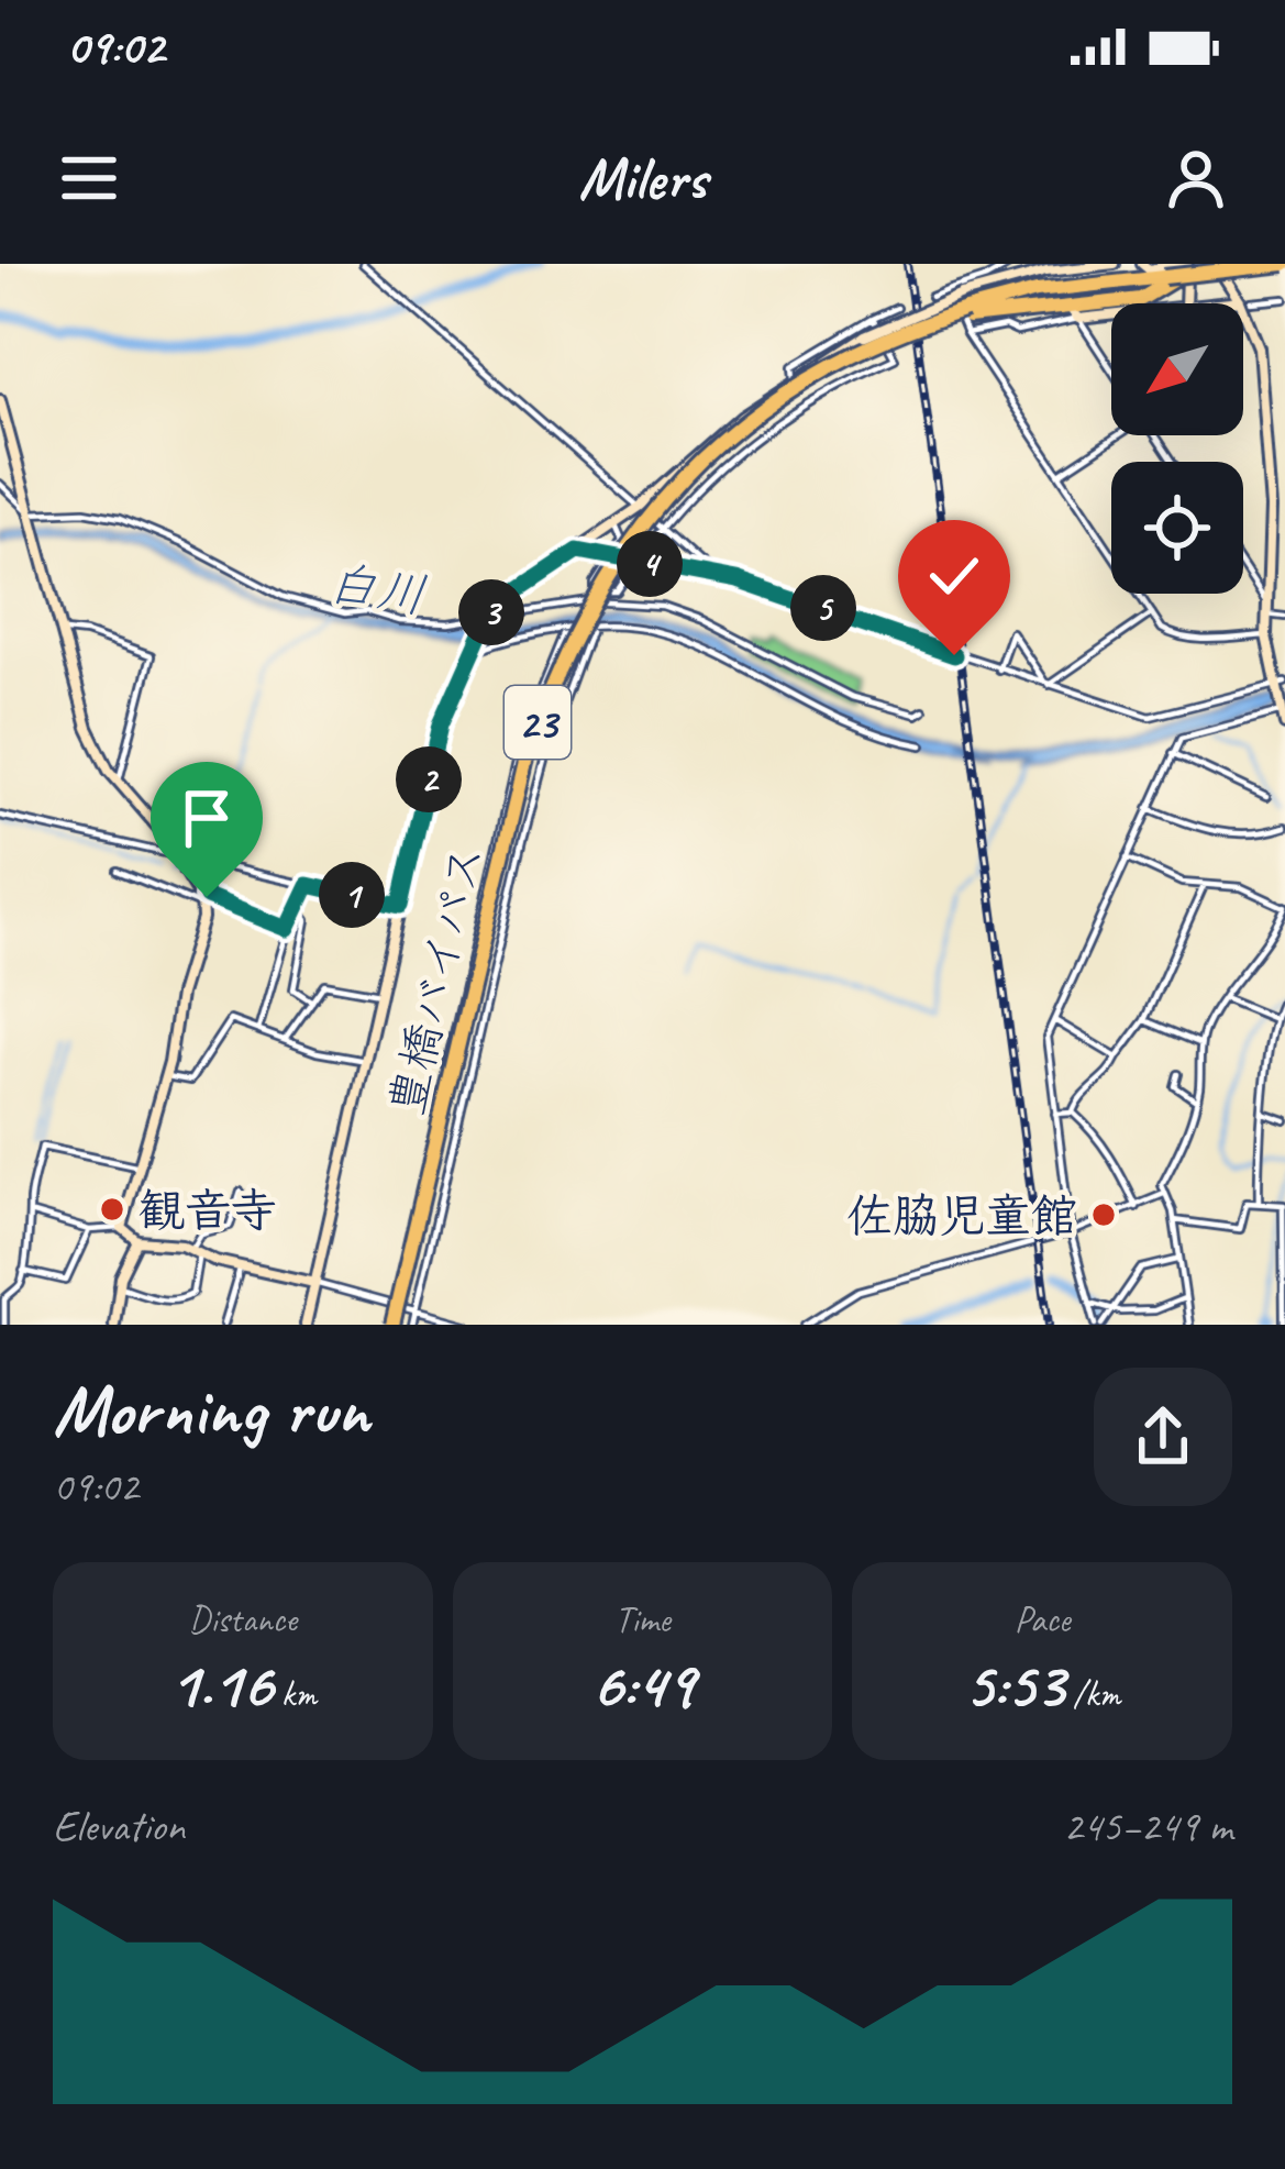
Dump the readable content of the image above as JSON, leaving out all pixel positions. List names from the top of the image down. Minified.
{"streets":{"highway":["23","豊橋バイパス"]},"water":["白川"],"places":["観音寺","佐脇児童館"],"north":"bottom left","page":{"status":"09:02","header":"Milers","pins":["4","5","3","2","1"],"heading":["Morning run","09:02"],"stats":[["Distance","1.16 km"],["Time","6:49"],["Pace","5:53 /km"]],"chart":["Elevation","245–249 m"]}}
